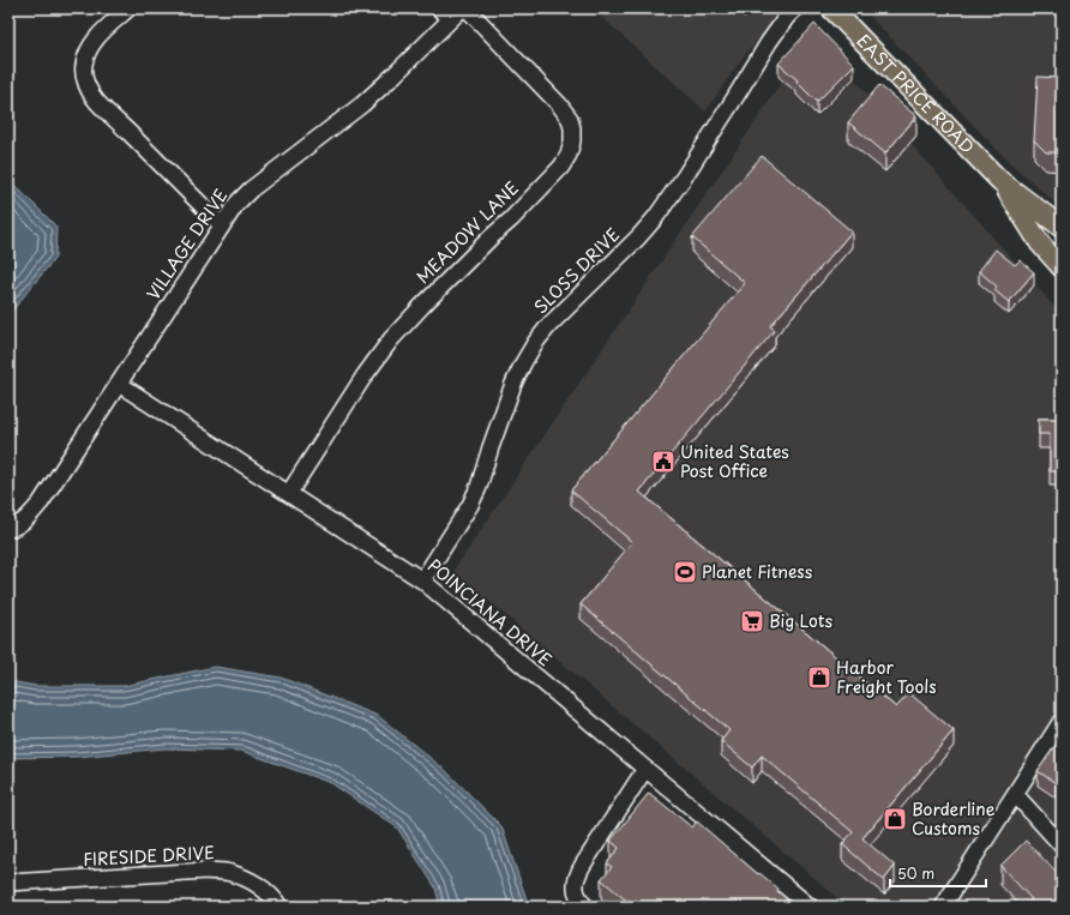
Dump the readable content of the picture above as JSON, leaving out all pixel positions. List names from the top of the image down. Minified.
{"streets":{"main road":["EAST PRICE ROAD"],"street":["MEADOW LANE","VILLAGE DRIVE","SLOSS DRIVE","POINCIANA DRIVE","FIRESIDE DRIVE"]},"crossings":[["MEADOW LANE","POINCIANA DRIVE"],["VILLAGE DRIVE","POINCIANA DRIVE"],["SLOSS DRIVE","POINCIANA DRIVE"]],"places":{"public building":["United States Post Office"],"sports":["Planet Fitness"],"supermarket":["Big Lots"],"shop":["Harbor Freight Tools","Borderline Customs"]},"scale_bar":"50 m"}
